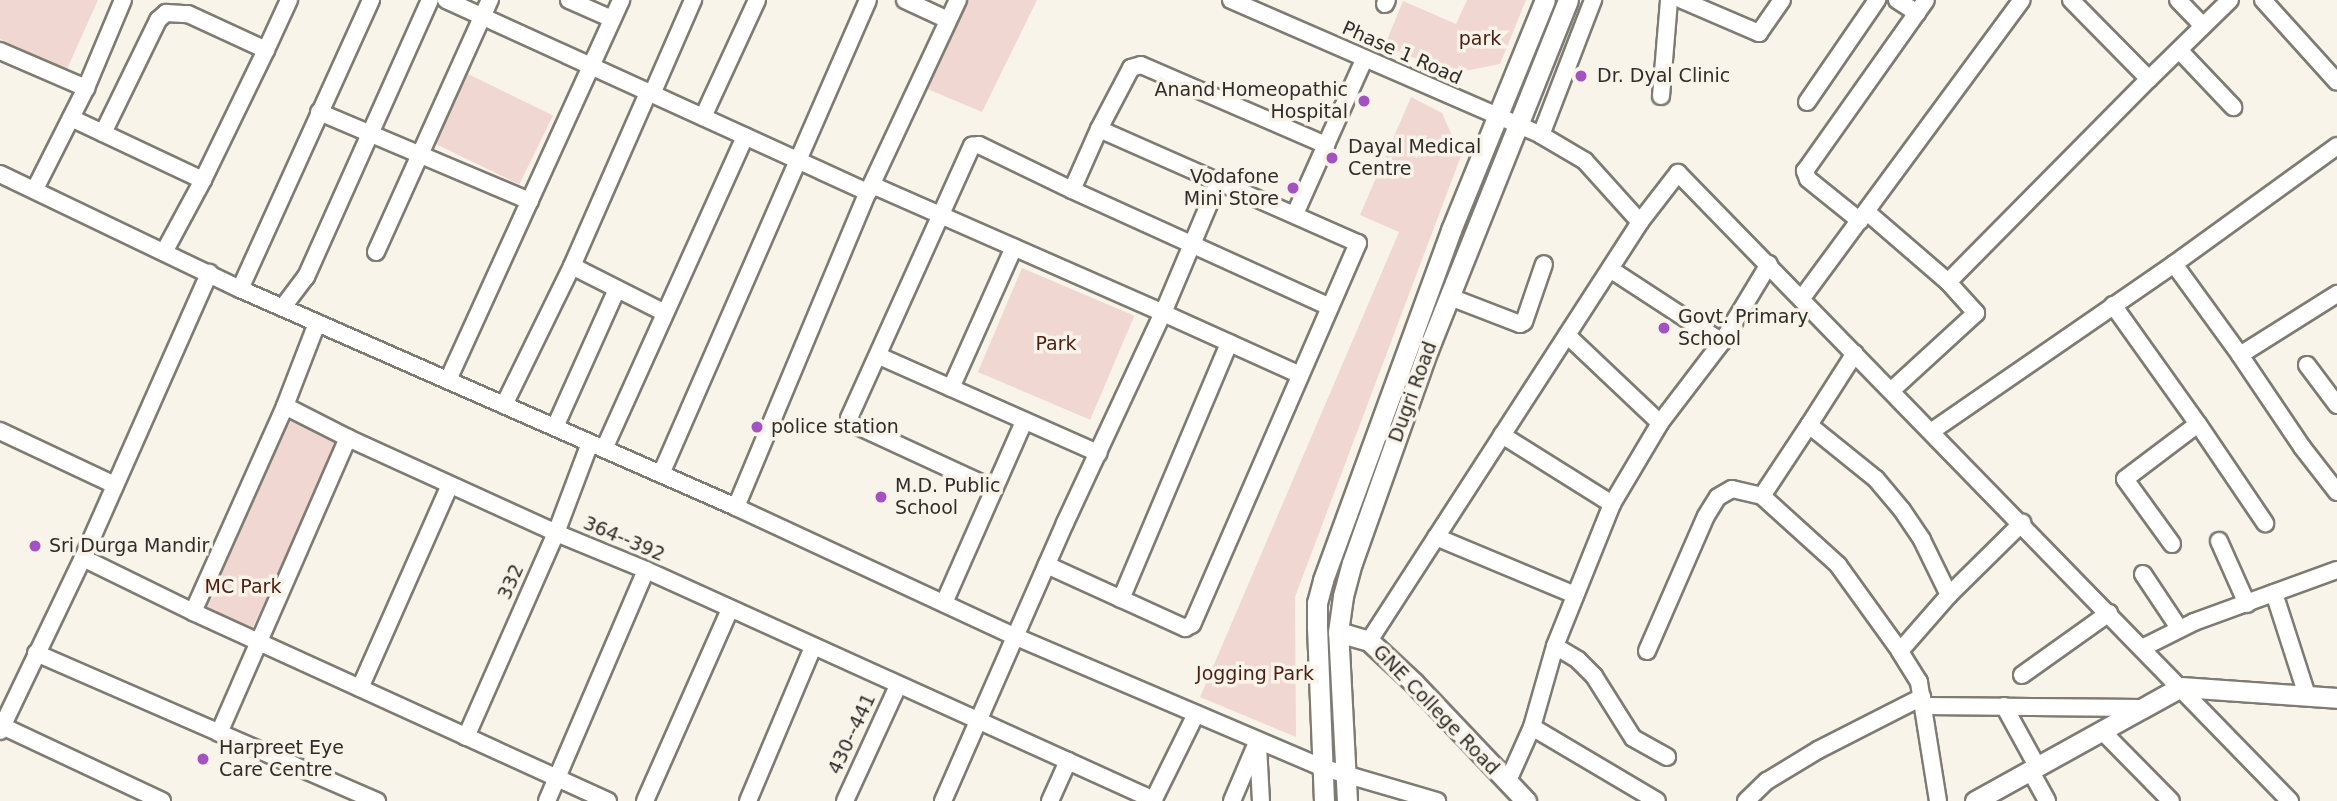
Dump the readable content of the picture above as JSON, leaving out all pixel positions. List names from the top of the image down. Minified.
{"streets":{"street":["Phase 1 Road","Dugri Road","364--392","332","GNE College Road","430--441"]},"crossings":[["Phase 1 Road","Dugri Road"],["Dugri Road","GNE College Road"],["364--392","332"],["364--392","430--441"]],"parks":["park","Park","MC Park","Jogging Park"],"places":["Dr. Dyal Clinic","Anand Homeopathic Hospital","Dayal Medical Centre","Vodafone Mini Store","Govt. Primary School","police station","M.D. Public School","Sri Durga Mandir","Harpreet Eye Care Centre"]}
